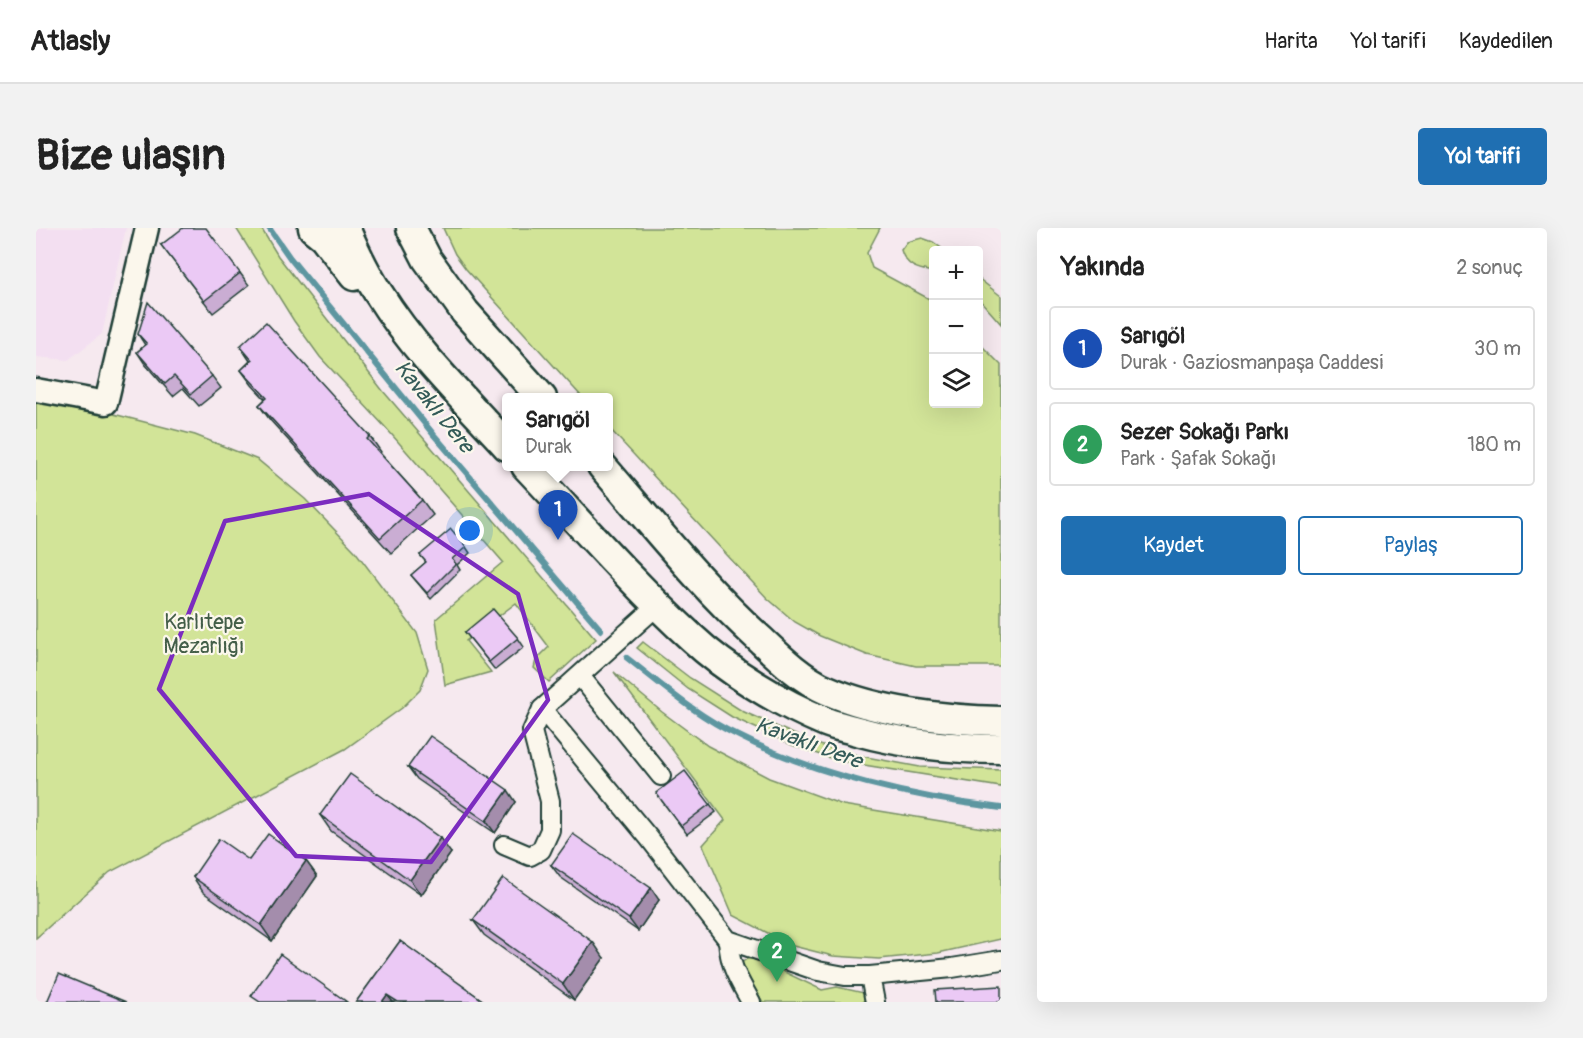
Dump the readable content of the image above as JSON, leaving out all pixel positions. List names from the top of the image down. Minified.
{"water":["Kavaklı Dere"],"parks":["Karlıtepe Mezarlığı"],"page":{"header":"Atlasly","nav":["Harita","Yol tarifi","Kaydedilen"],"buttons":["Yol tarifi",["Kaydet","Paylaş"]],"title":"Bize ulaşın","heading":["Yakında","2 sonuç"],"map_buttons":["+","−"],"list":[{"mark":"1","name":"Sarıgöl","note":"Durak · Gaziosmanpaşa Caddesi","value":"30 m"},{"mark":"2","name":"Sezer Sokağı Parkı","note":"Park · Şafak Sokağı","value":"180 m"}],"popup":["Sarıgöl","Durak"],"pins":["1","2"]}}
